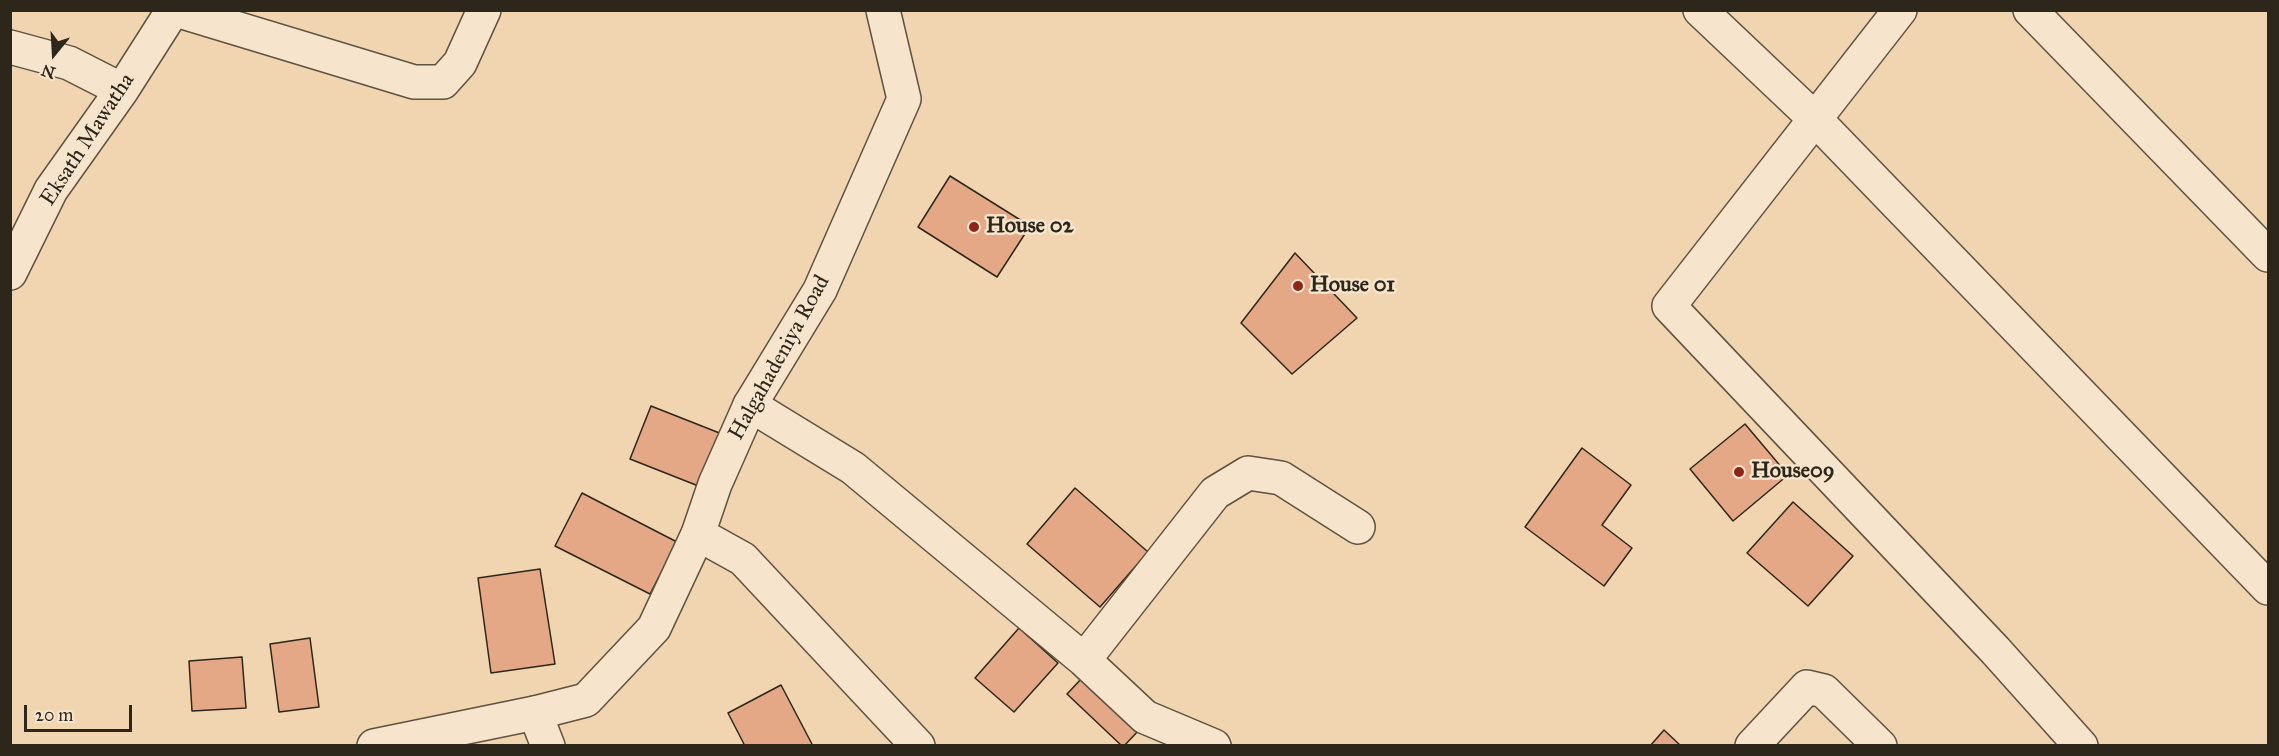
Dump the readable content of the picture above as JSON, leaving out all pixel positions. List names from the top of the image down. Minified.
{"streets":{"street":["Eksath Mawatha","Halgahadeniya Road"]},"places":["House 02","House 01","House09"],"scale_bar":"20 m","north":"bottom"}
